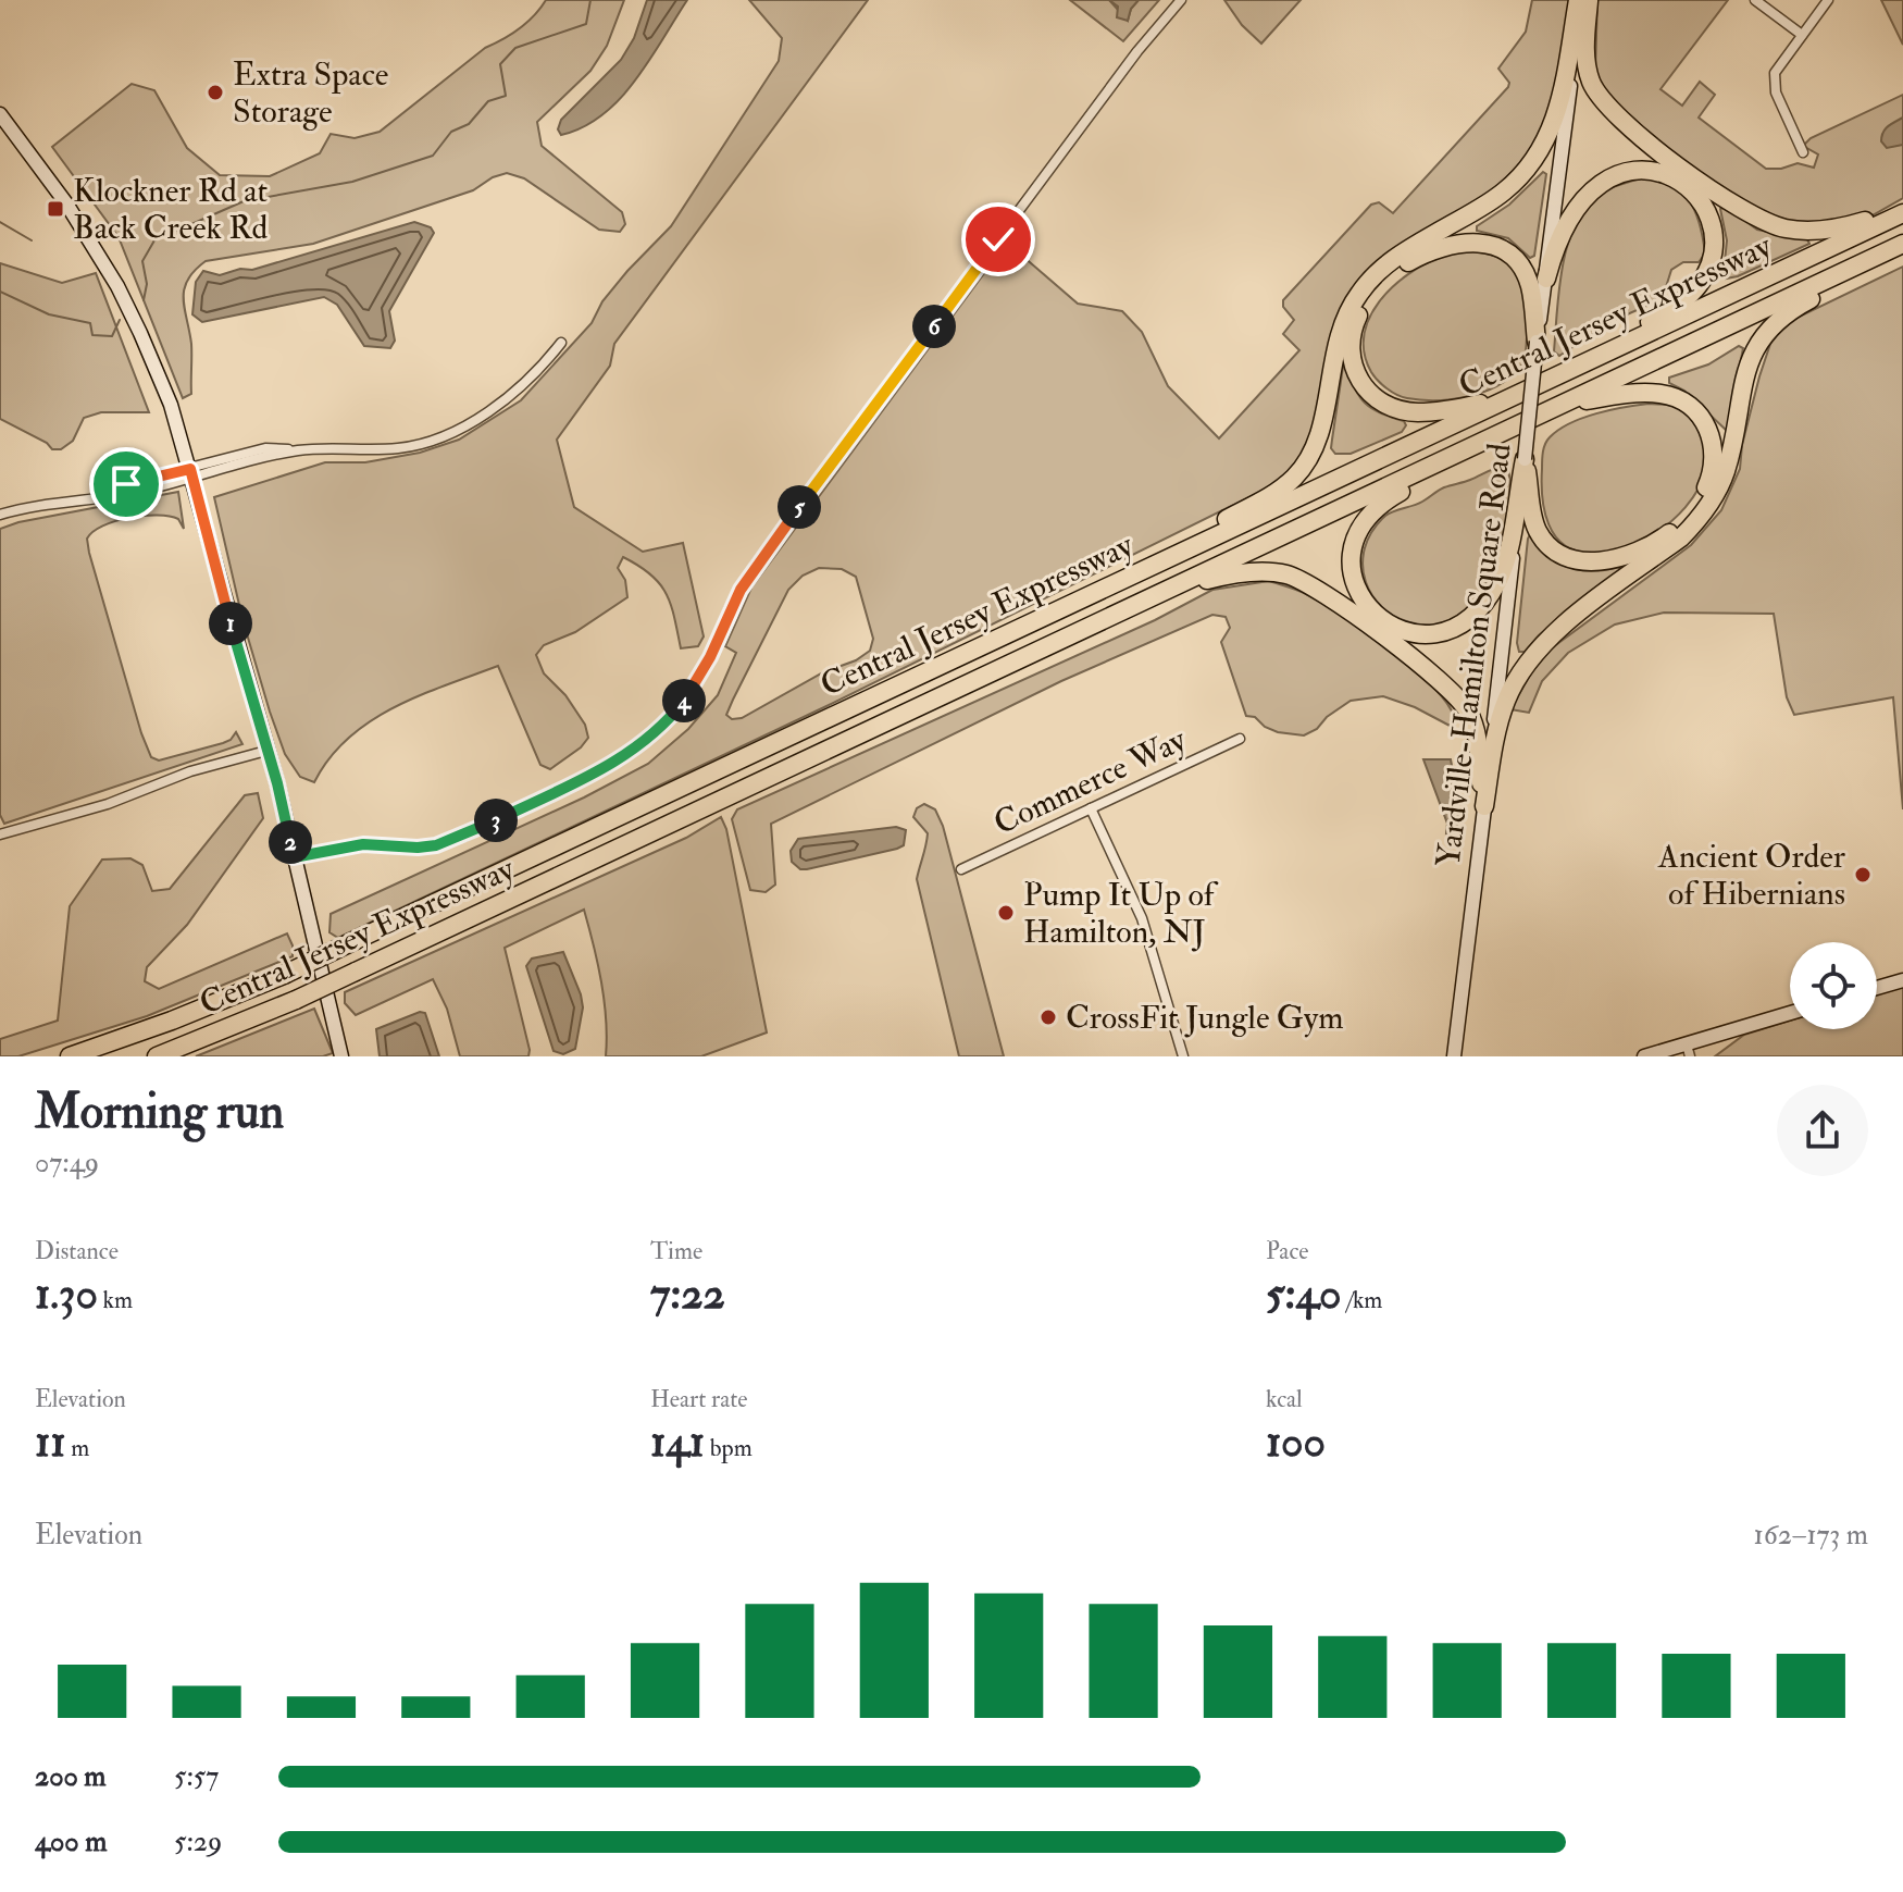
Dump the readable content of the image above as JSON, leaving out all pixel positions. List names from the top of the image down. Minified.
{"streets":{"highway":["Central Jersey Expressway"],"street":["Yardville-Hamilton Square Road","Commerce Way"]},"places":{"other":["Extra Space Storage","Ancient Order of Hibernians","Pump It Up of Hamilton, NJ","CrossFit Jungle Gym"],"transit":["Klockner Rd at Back Creek Rd"]},"page":{"pins":["6","5","1","4","3","2"],"heading":["Morning run","07:49"],"stats":[["Distance","1.30 km"],["Time","7:22"],["Pace","5:40 /km"],["Elevation","11 m"],["Heart rate","141 bpm"],["kcal","100"]],"chart":["Elevation","162–173 m"],"list":[{"name":"200 m","note":"5:57"},{"name":"400 m","note":"5:29"}]}}
